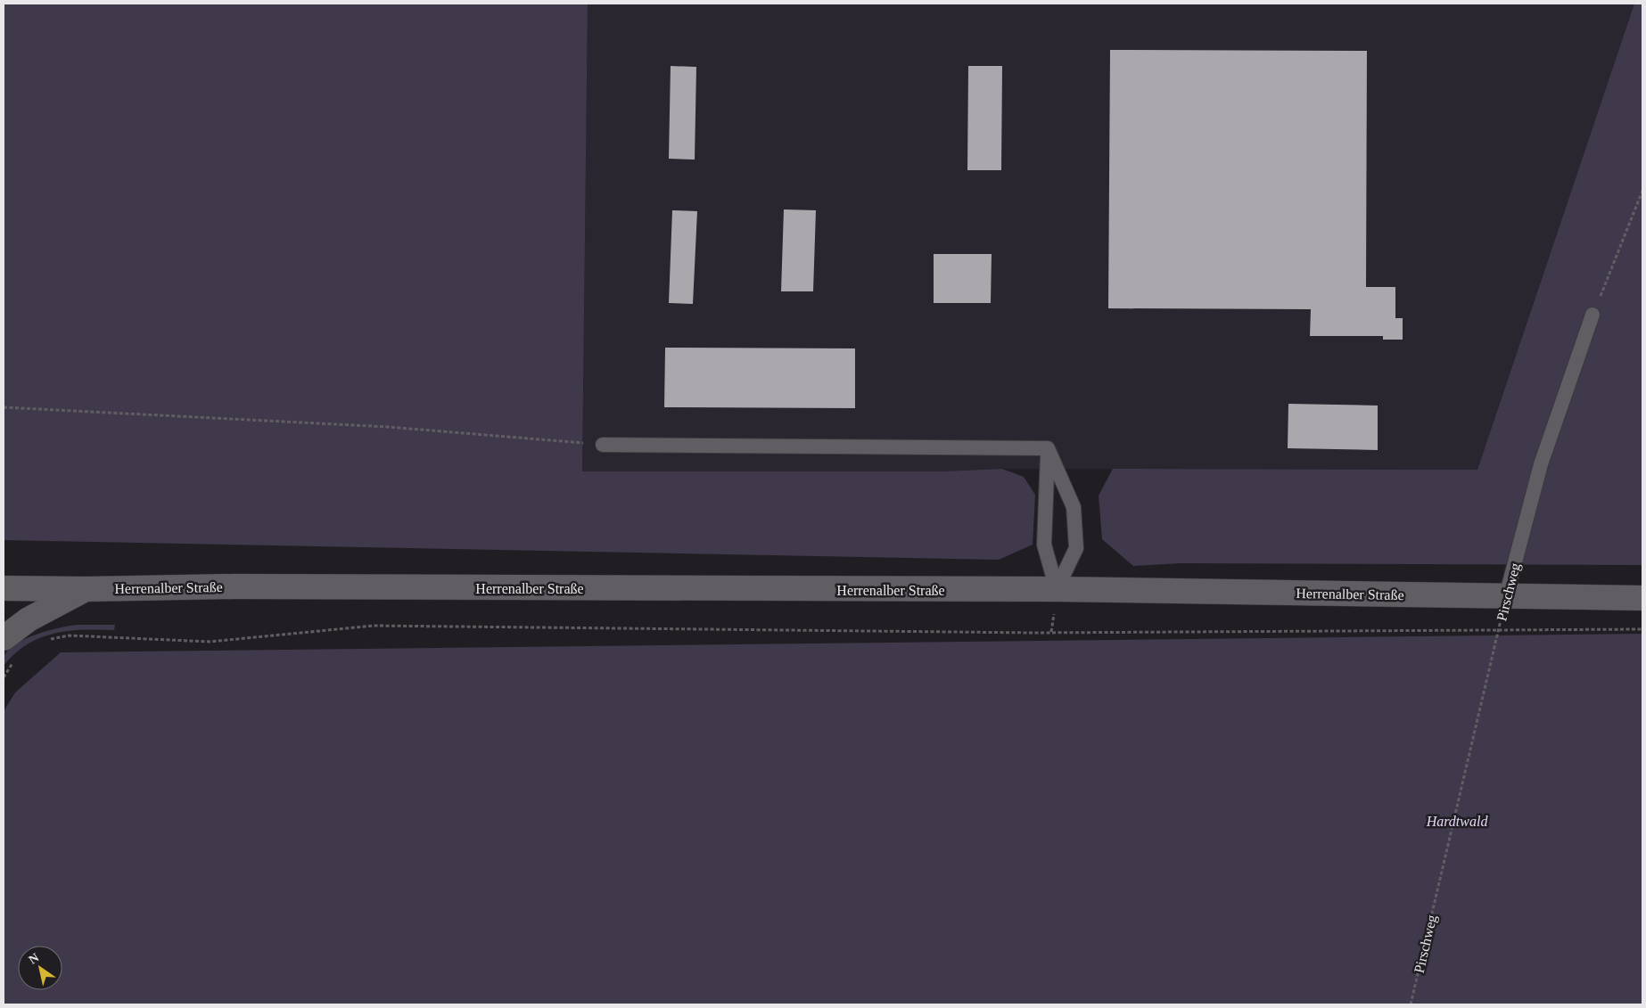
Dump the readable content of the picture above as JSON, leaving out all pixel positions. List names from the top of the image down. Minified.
{"streets":{"main road":["Herrenalber Straße"],"lane":["Pirschweg"]},"crossings":[["Herrenalber Straße","Pirschweg"]],"parks":["Hardtwald"],"north":"top left"}
